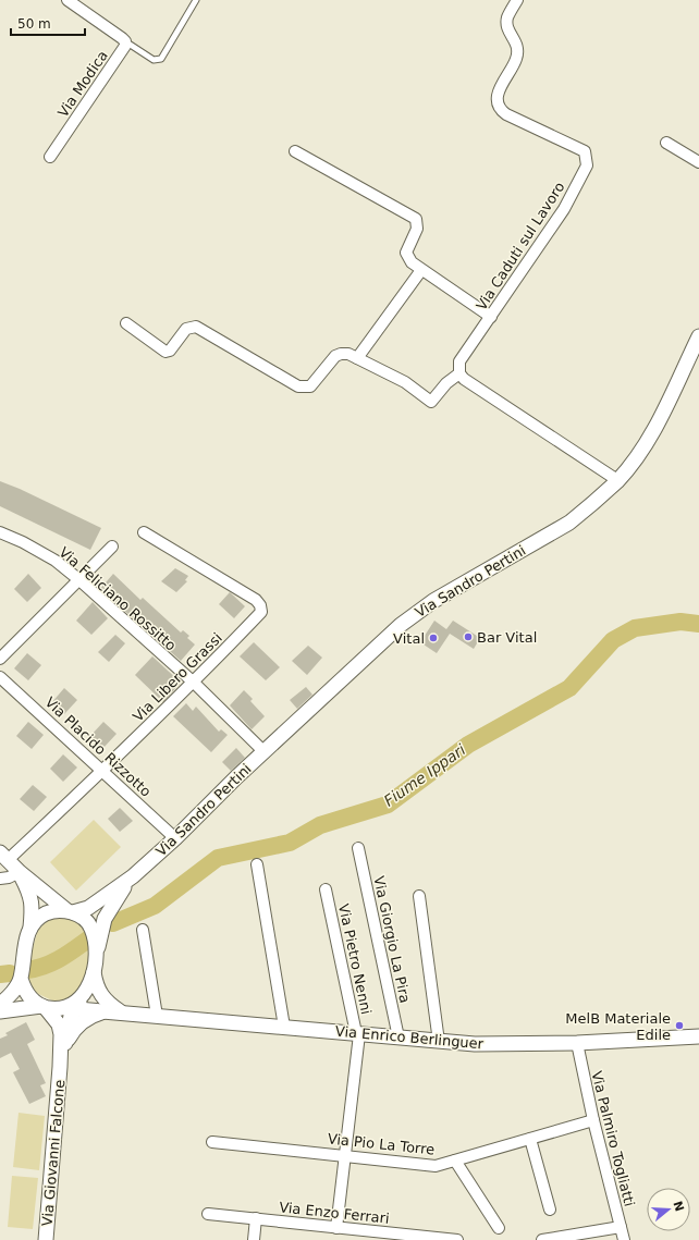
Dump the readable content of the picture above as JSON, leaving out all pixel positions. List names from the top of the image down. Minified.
{"streets":{"main road":["Via Sandro Pertini","Via Enrico Berlinguer","Via Giovanni Falcone"],"street":["Via Modica","Via Caduti sul Lavoro","Via Feliciano Rossitto","Via Libero Grassi","Via Placido Rizzotto","Via Giorgio La Pira","Via Pietro Nenni","Via Palmiro Togliatti","Via Pio La Torre","Via Enzo Ferrari"]},"crossings":[["Via Sandro Pertini","Via Feliciano Rossitto"],["Via Sandro Pertini","Via Placido Rizzotto"],["Via Feliciano Rossitto","Via Libero Grassi"],["Via Libero Grassi","Via Placido Rizzotto"],["Via Giorgio La Pira","Via Enrico Berlinguer"],["Via Pietro Nenni","Via Enrico Berlinguer"],["Via Pietro Nenni","Via Pio La Torre"],["Via Pietro Nenni","Via Enzo Ferrari"],["Via Enrico Berlinguer","Via Palmiro Togliatti"],["Via Palmiro Togliatti","Via Pio La Torre"]],"water":["Fiume Ippari"],"places":["Bar Vital","Vital","MelB Materiale Edile"],"scale_bar":"50 m","north":"right"}
